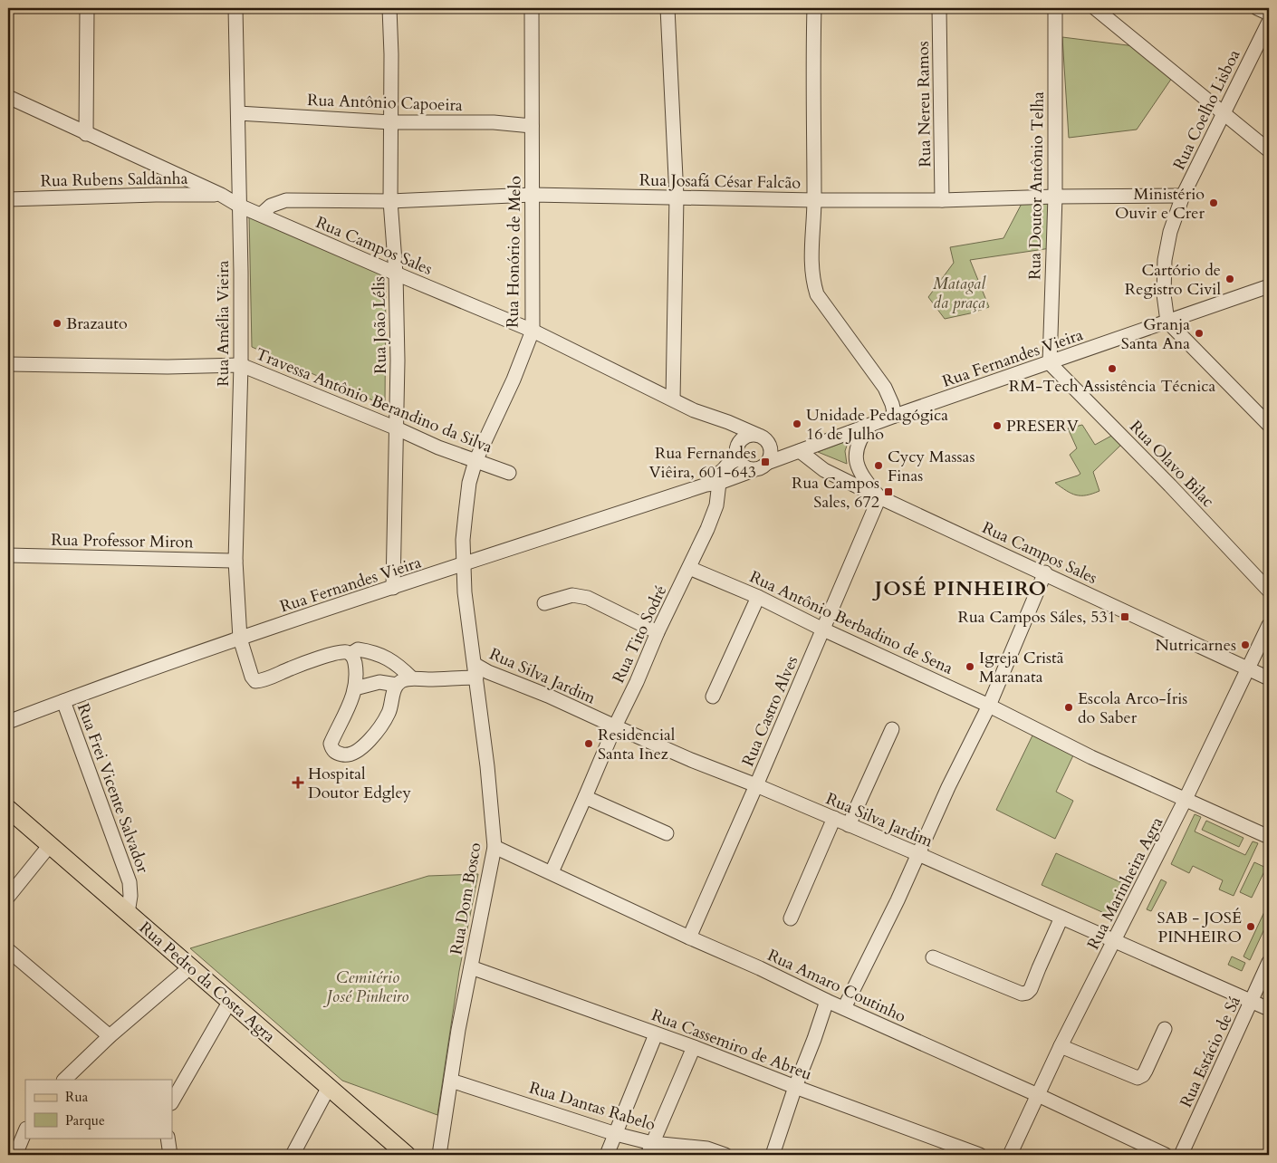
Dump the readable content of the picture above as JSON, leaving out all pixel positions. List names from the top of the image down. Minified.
{"streets":{"main road":["Rua Pedro da Costa Agra"],"street":["Rua Antônio Capoeira","Rua Nereu Ramos","Rua Coelho Lisboa","Rua Rubens Saldanha","Rua Josafá César Falcão","Rua Doutor Antônio Telha","Rua Campos Sales","Rua Honório de Melo","Rua Amélia Vieira","Rua João Lélis","Rua Fernandes Vieira","Travessa Antônio Berandino da Silva","Rua Olavo Bilac","Rua Professor Miron","Rua Antônio Berbadino de Sena","Rua Tito Sodré","Rua Silva Jardim","Rua Castro Alves","Rua Frei Vicente Salvador","Rua Marinheira Agra","Rua Dom Bosco","Rua Amaro Coutinho","Rua Cassemiro de Abreu","Rua Estácio de Sá","Rua Dantas Rabelo"]},"crossings":[["Rua Antônio Capoeira","Rua Honório de Melo"],["Rua Antônio Capoeira","Rua Amélia Vieira"],["Rua Antônio Capoeira","Rua João Lélis"],["Rua Nereu Ramos","Rua Josafá César Falcão"],["Rua Coelho Lisboa","Rua Josafá César Falcão"],["Rua Coelho Lisboa","Rua Fernandes Vieira"],["Rua Rubens Saldanha","Rua Campos Sales"],["Rua Josafá César Falcão","Rua Doutor Antônio Telha"],["Rua Josafá César Falcão","Rua Campos Sales"],["Rua Josafá César Falcão","Rua Honório de Melo"],["Rua Josafá César Falcão","Rua João Lélis"],["Rua Doutor Antônio Telha","Rua Fernandes Vieira"],["Rua Doutor Antônio Telha","Rua Olavo Bilac"],["Rua Campos Sales","Rua Honório de Melo"],["Rua Campos Sales","Rua Amélia Vieira"],["Rua Campos Sales","Rua João Lélis"],["Rua Campos Sales","Rua Fernandes Vieira"],["Rua Campos Sales","Rua Castro Alves"],["Rua Campos Sales","Rua Marinheira Agra"],["Rua Honório de Melo","Rua Fernandes Vieira"],["Rua Honório de Melo","Travessa Antônio Berandino da Silva"],["Rua Honório de Melo","Rua Dom Bosco"],["Rua Amélia Vieira","Rua Fernandes Vieira"],["Rua Amélia Vieira","Travessa Antônio Berandino da Silva"],["Rua Amélia Vieira","Rua Professor Miron"],["Rua João Lélis","Rua Fernandes Vieira"],["Rua João Lélis","Travessa Antônio Berandino da Silva"],["Rua Fernandes Vieira","Rua Olavo Bilac"],["Rua Fernandes Vieira","Rua Tito Sodré"],["Rua Fernandes Vieira","Rua Frei Vicente Salvador"],["Rua Fernandes Vieira","Rua Dom Bosco"],["Rua Antônio Berbadino de Sena","Rua Tito Sodré"],["Rua Antônio Berbadino de Sena","Rua Castro Alves"],["Rua Antônio Berbadino de Sena","Rua Marinheira Agra"],["Rua Tito Sodré","Rua Silva Jardim"],["Rua Tito Sodré","Rua Amaro Coutinho"],["Rua Silva Jardim","Rua Castro Alves"],["Rua Silva Jardim","Rua Marinheira Agra"],["Rua Silva Jardim","Rua Dom Bosco"],["Rua Silva Jardim","Rua Estácio de Sá"],["Rua Castro Alves","Rua Amaro Coutinho"],["Rua Frei Vicente Salvador","Rua Pedro da Costa Agra"],["Rua Marinheira Agra","Rua Amaro Coutinho"],["Rua Dom Bosco","Rua Amaro Coutinho"],["Rua Dom Bosco","Rua Cassemiro de Abreu"],["Rua Dom Bosco","Rua Dantas Rabelo"]],"districts":["JOSÉ PINHEIRO"],"parks":["Matagal da praça","Cemitério José Pinheiro"],"places":{"other":["Ministério Ouvir e Crer","Cartório de Registro Civil","Brazauto","Granja Santa Ana","RM-Tech Assistência Técnica","Unidade Pedagógica 16 de Julho","PRESERV","Cycy Massas Finas","Nutricarnes","Igreja Cristã Maranata","Escola Arco-Íris do Saber","Residencial Santa Inez","SAB - JOSÉ PINHEIRO"],"transit":["Rua Fernandes Viêira, 601-643","Rua Campos Sales, 672","Rua Campos Sáles, 531"],"health":["Hospital Doutor Edgley"]},"legend":["Rua","Parque"]}
